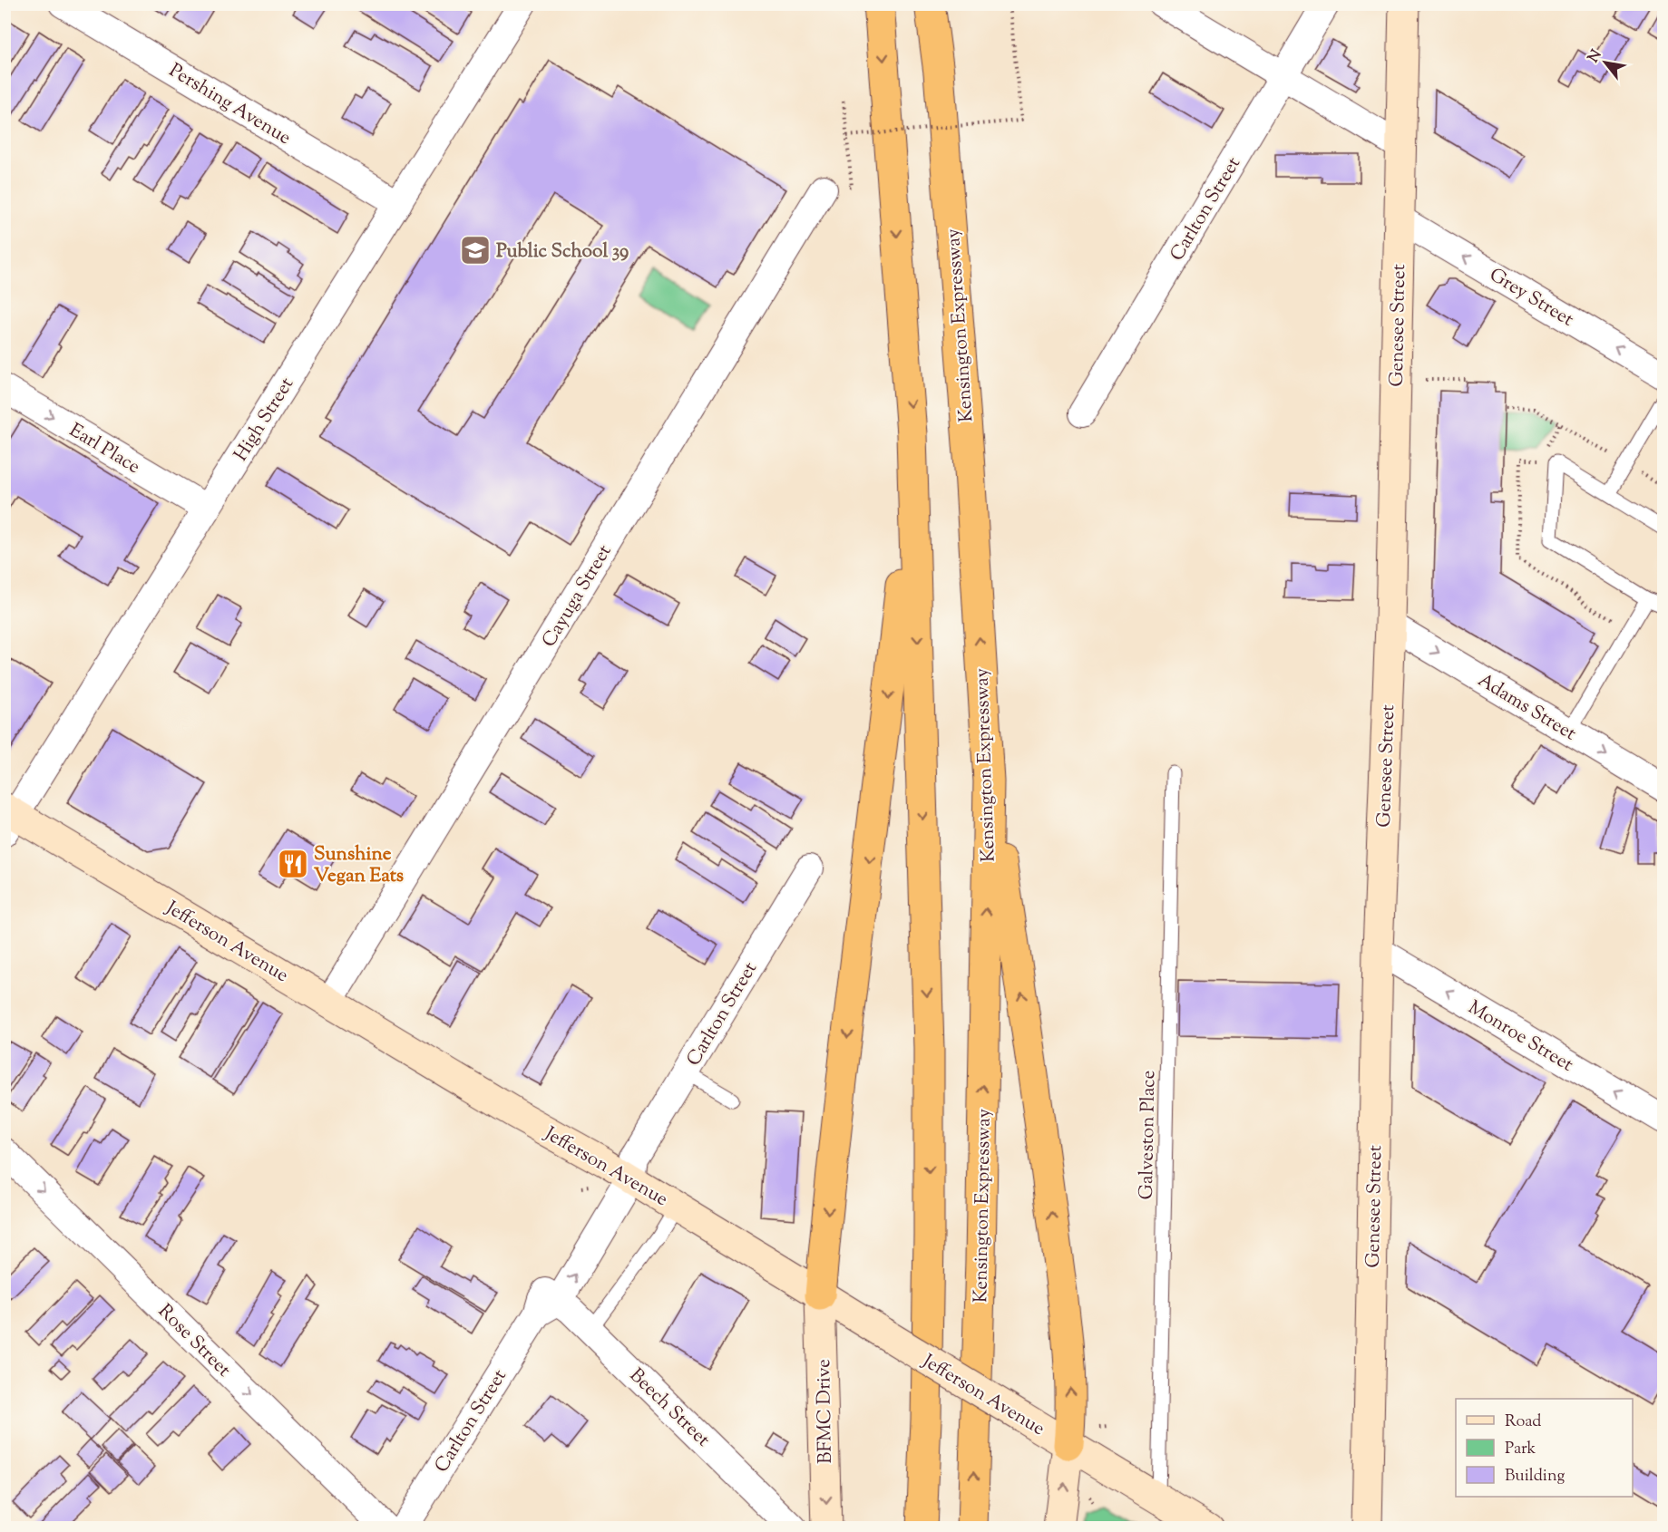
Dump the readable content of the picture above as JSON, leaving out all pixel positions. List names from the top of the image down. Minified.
{"streets":{"highway":["Kensington Expressway"],"street":["Pershing Avenue","Carlton Street","Grey Street","Genesee Street","High Street","Earl Place","Cayuga Street","Adams Street","Jefferson Avenue","Monroe Street","Rose Street","Beech Street","BFMC Drive"],"lane":["Galveston Place"]},"crossings":[["Pershing Avenue","High Street"],["Carlton Street","Jefferson Avenue"],["Carlton Street","Beech Street"],["Grey Street","Genesee Street"],["Genesee Street","Adams Street"],["Genesee Street","Monroe Street"],["High Street","Earl Place"],["High Street","Jefferson Avenue"],["Cayuga Street","Jefferson Avenue"],["Jefferson Avenue","Galveston Place"],["Jefferson Avenue","BFMC Drive"]],"one_way":["Grey Street","Earl Place","Adams Street","Monroe Street","Rose Street"],"places":{"school or university":["Public School 39"],"restaurant":["Sunshine Vegan Eats"]},"legend":["Road","Park","Building"],"north":"top left"}
